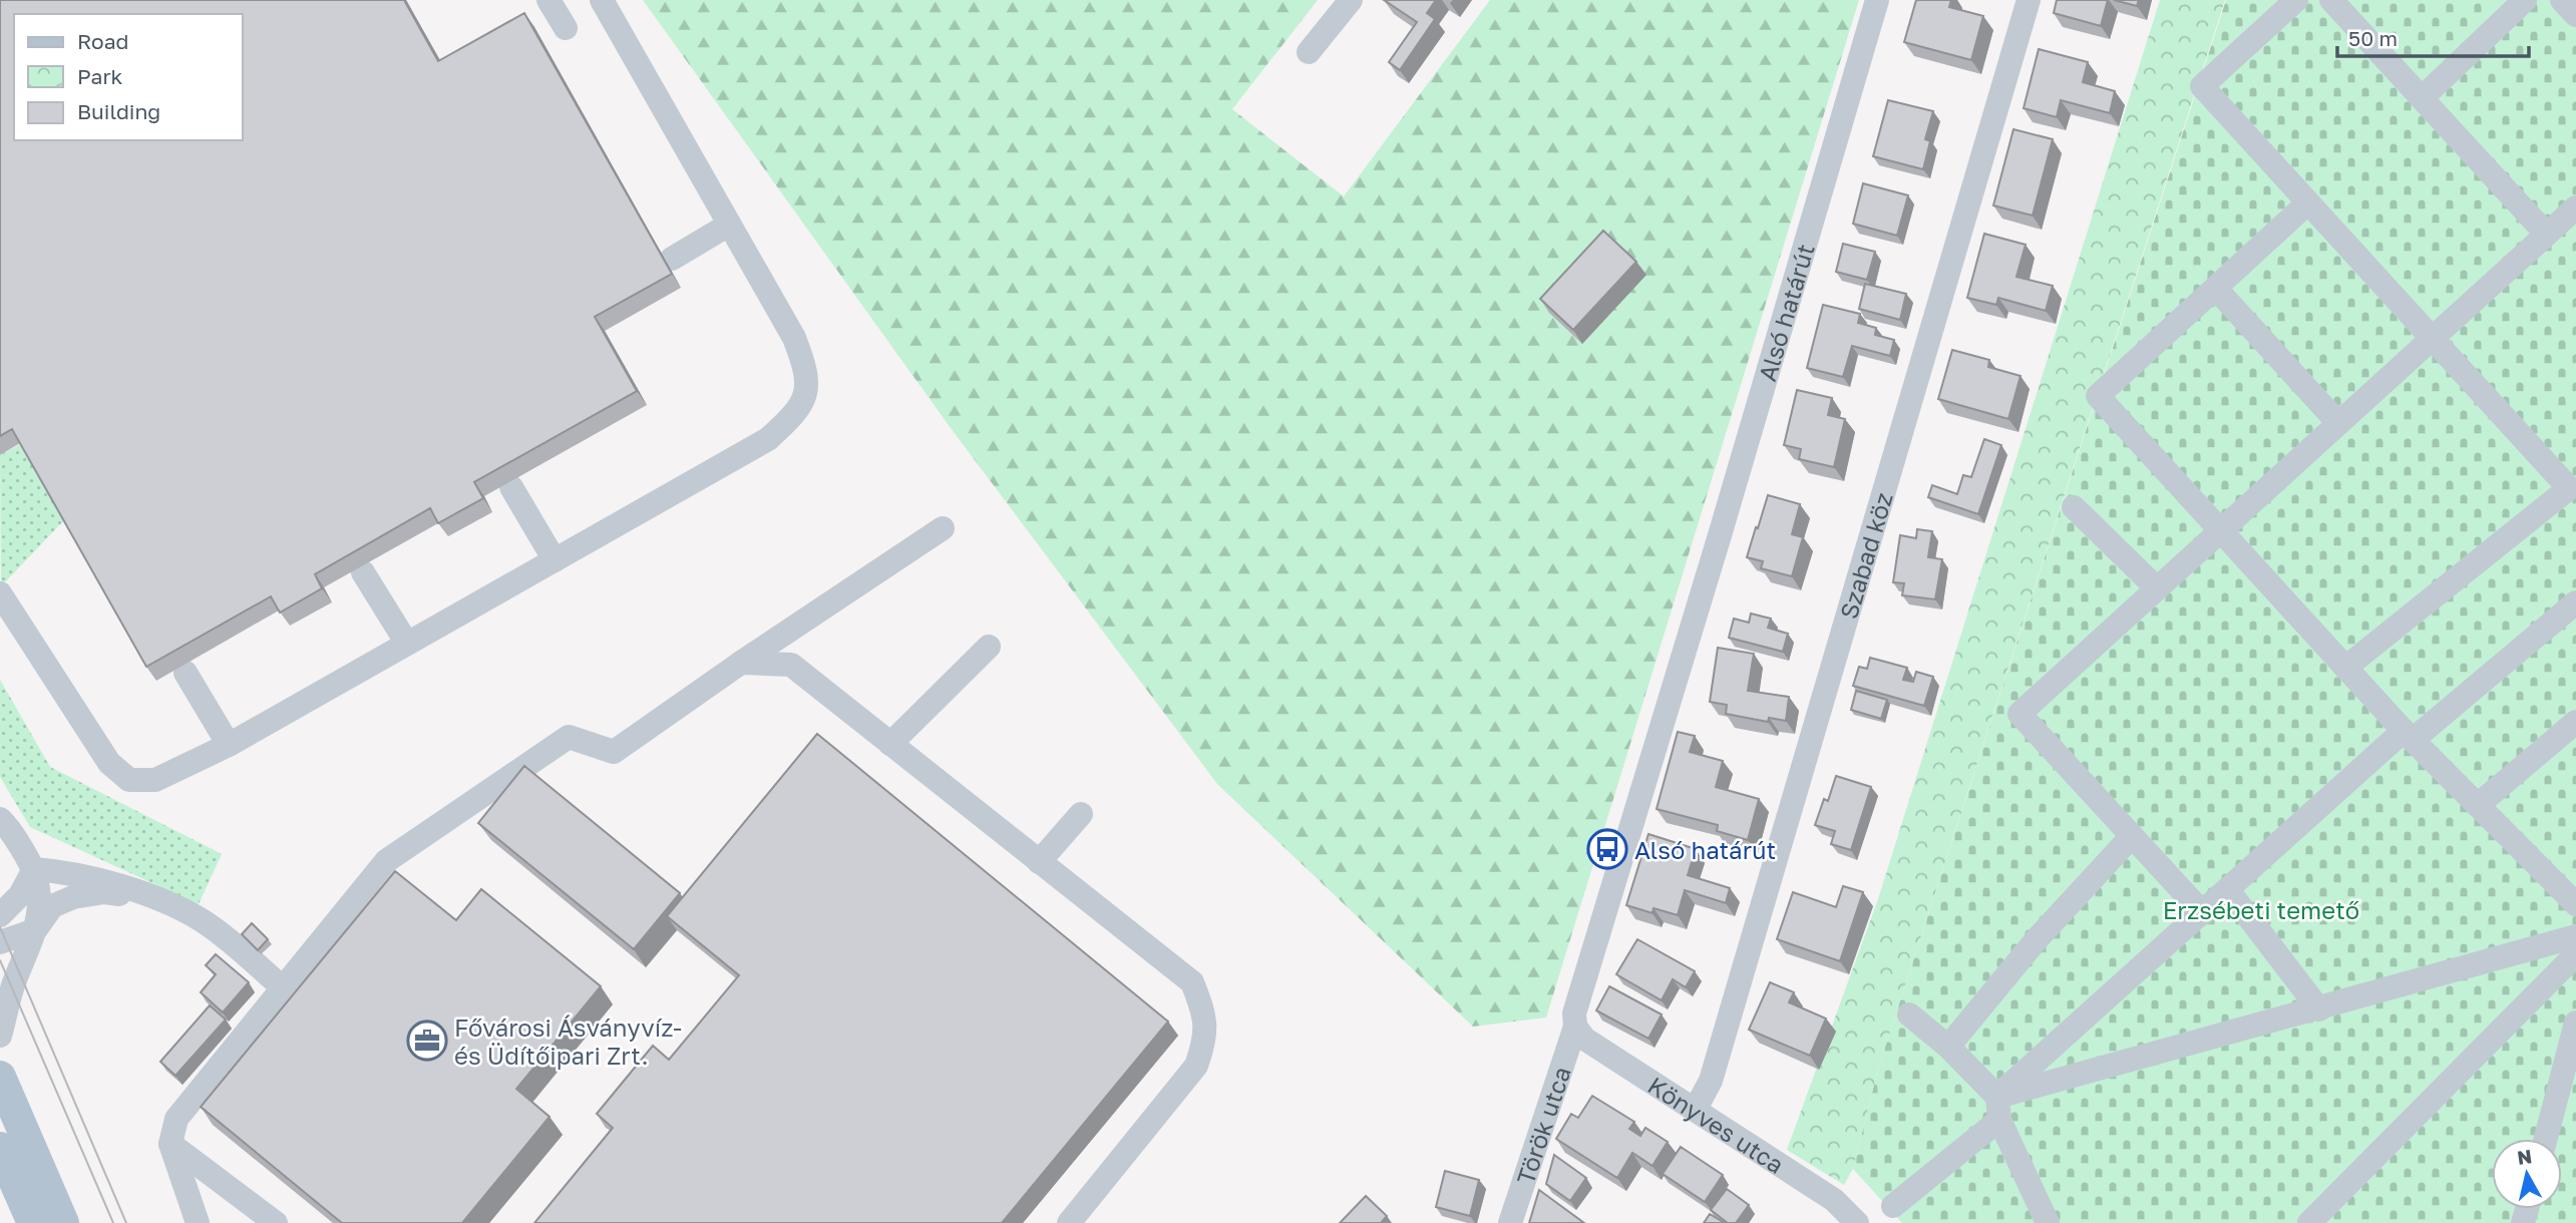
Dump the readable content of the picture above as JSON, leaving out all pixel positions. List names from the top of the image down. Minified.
{"streets":{"street":["Alsó határút","Szabad köz","Könyves utca","Török utca"]},"crossings":[["Alsó határút","Könyves utca"],["Alsó határút","Török utca"],["Szabad köz","Könyves utca"],["Könyves utca","Török utca"]],"parks":["Erzsébeti temető"],"places":{"bus stop":["Alsó határút"],"office":["Fővárosi Ásványvíz- és Üdítőipari Zrt."]},"legend":["Road","Park","Building"],"scale_bar":"50 m","north":"top"}
